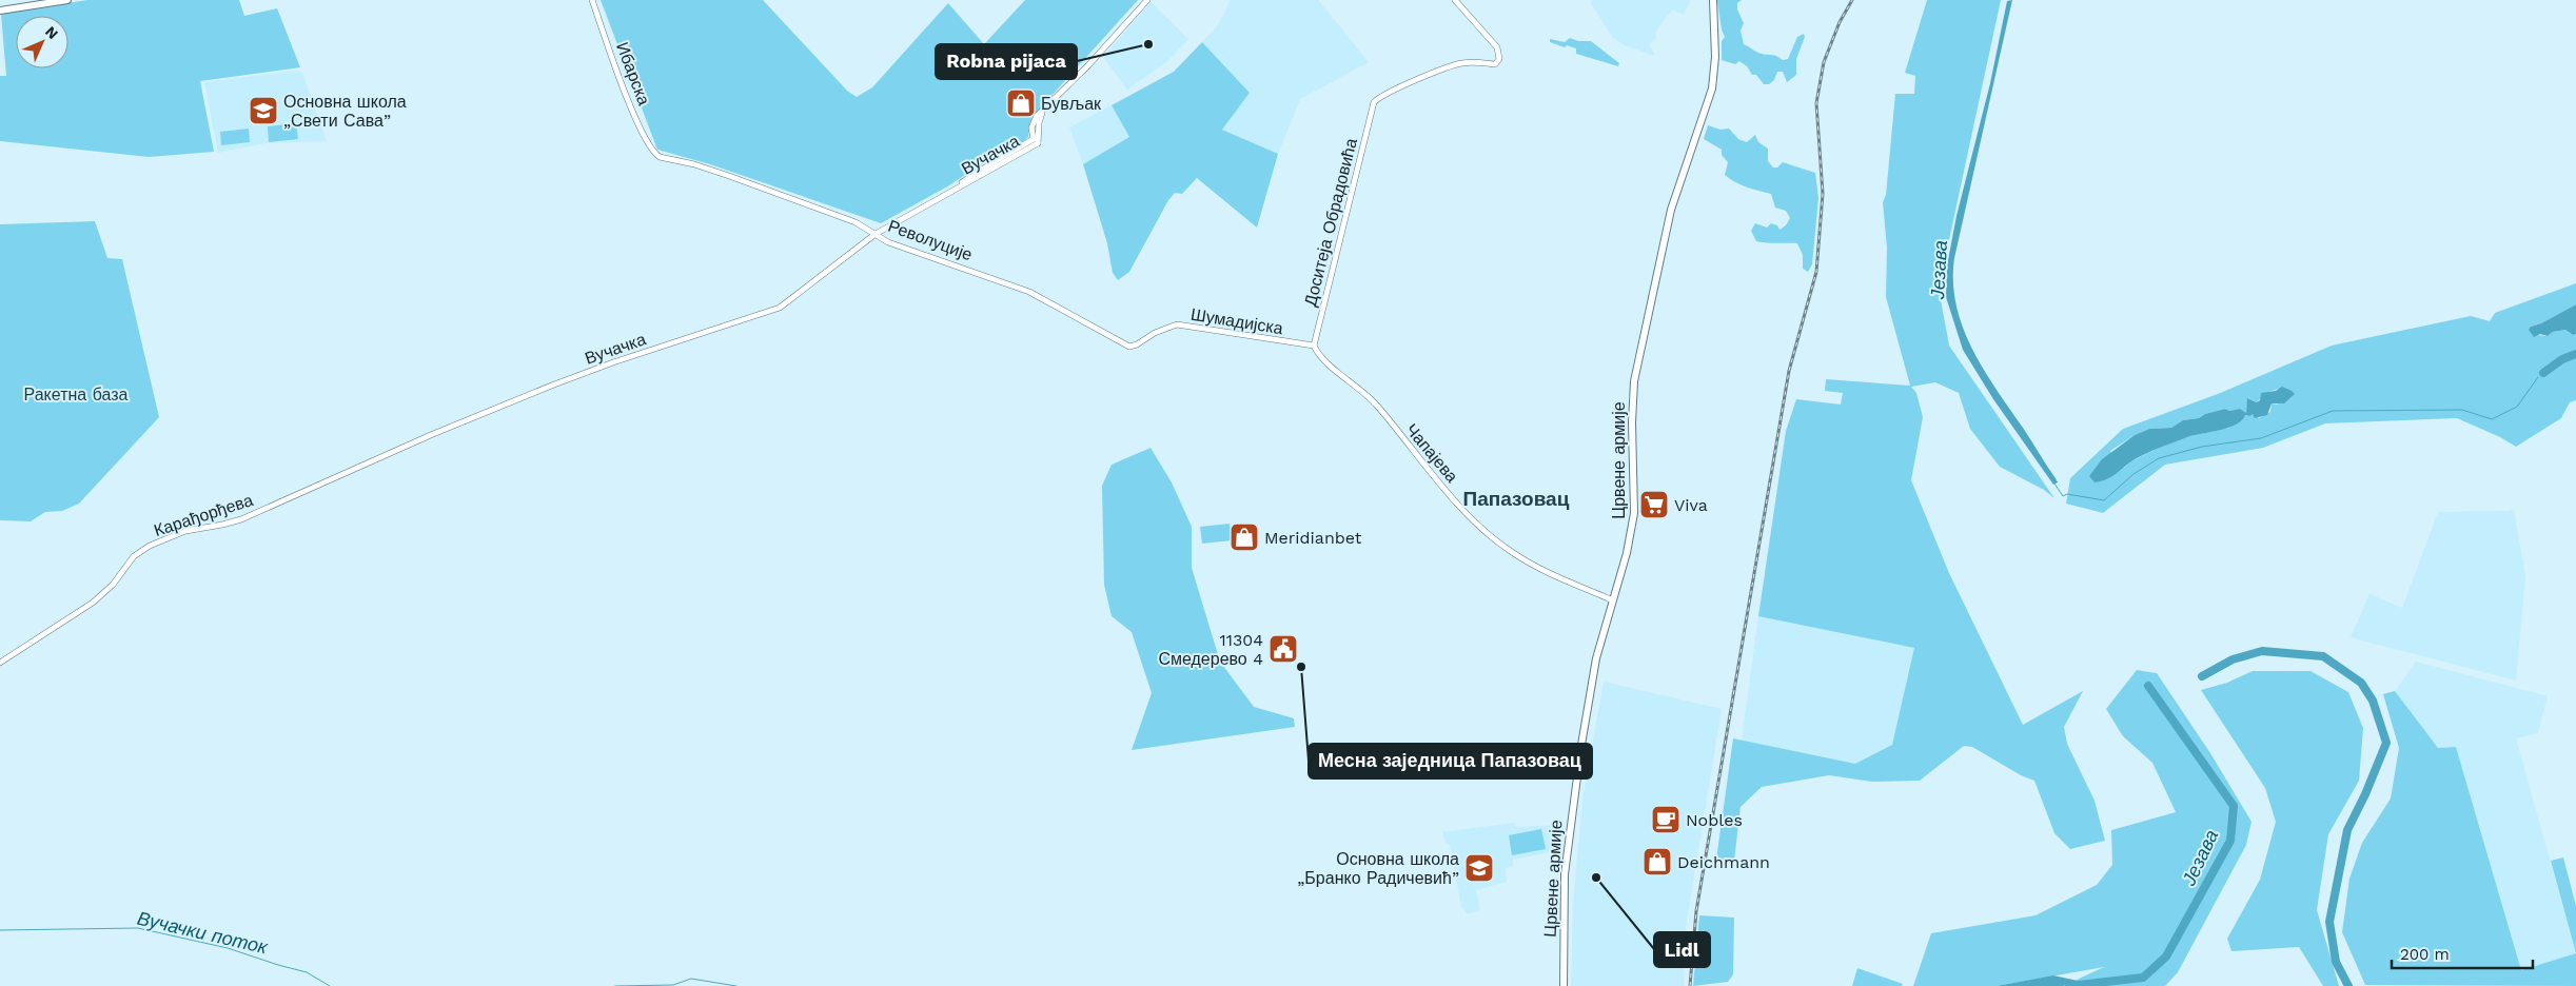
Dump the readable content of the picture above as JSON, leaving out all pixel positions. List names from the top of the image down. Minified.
{"streets":{"main road":["Црвене армије"],"street":["Ибарска","Вучачка","Доситеја Обрадовића","Револуције","Шумадијска","Чапајева","Карађорђева"]},"crossings":[["Ибарска","Револуције"],["Вучачка","Револуције"],["Вучачка","Карађорђева"],["Доситеја Обрадовића","Шумадијска"],["Доситеја Обрадовића","Чапајева"],["Револуције","Шумадијска"],["Шумадијска","Чапајева"],["Чапајева","Црвене армије"]],"districts":["Папазовац"],"water":["Језава","Вучачки поток"],"parks":["Ракетна база"],"places":{"other":["Robna pijaca","Месна заједница Папазовац","Lidl"],"shop":["Бувљак","Meridianbet","Deichmann"],"school or university":["Основна школа „Свети Сава”","Основна школа „Бранко Радичевић”"],"supermarket":["Viva"],"public building":["11304 Смедерево 4"],"cafe":["Nobles"]},"scale_bar":"200 m","north":"top right"}
